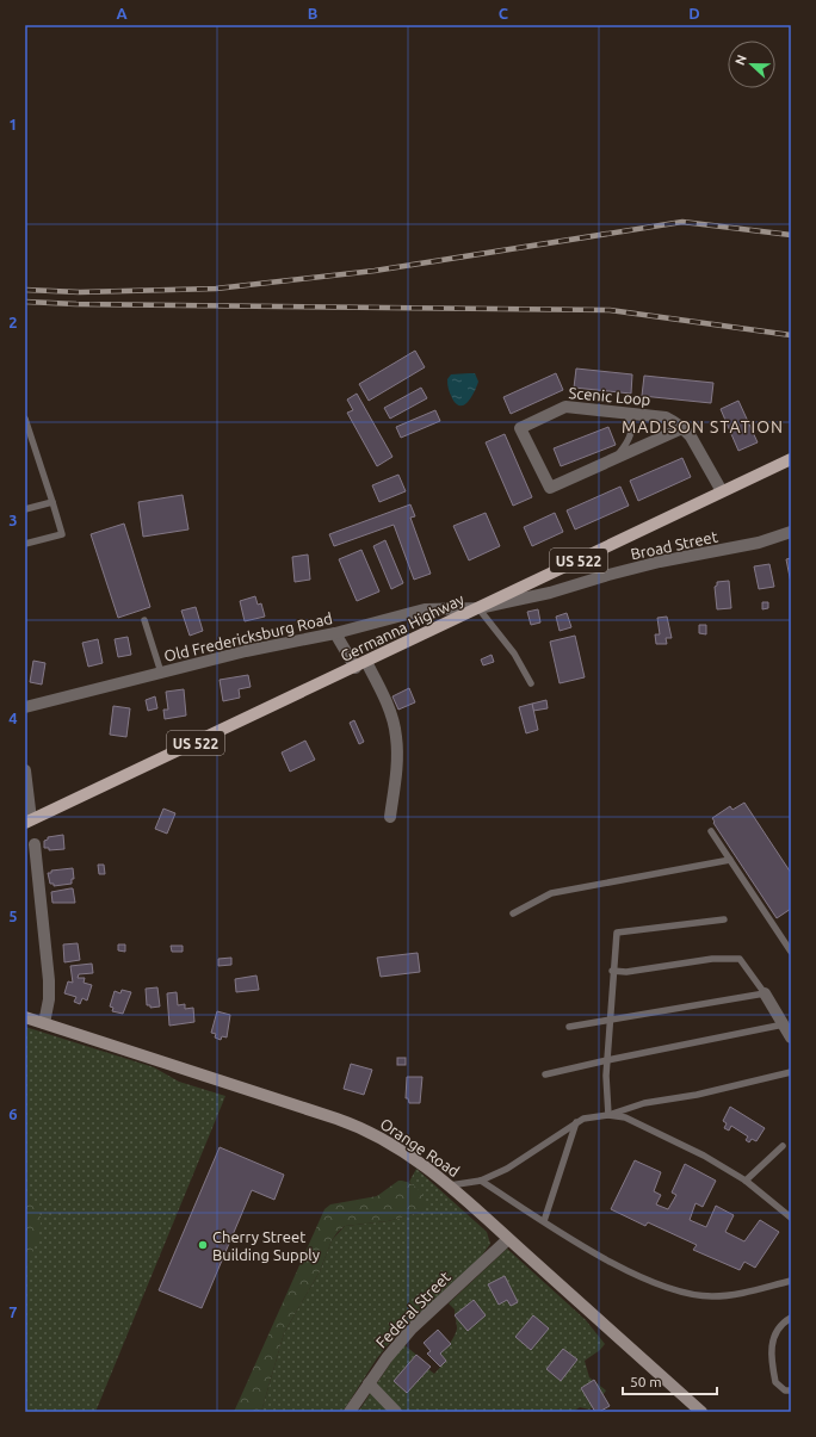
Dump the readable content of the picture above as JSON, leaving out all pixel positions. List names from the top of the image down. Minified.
{"streets":{"main road":["US 522","Germanna Highway","Orange Road"],"street":["Scenic Loop","Broad Street","Old Fredericksburg Road","Federal Street"]},"crossings":[["Scenic Loop","Germanna Highway"],["Broad Street","Germanna Highway"],["Broad Street","Old Fredericksburg Road"],["Germanna Highway","Old Fredericksburg Road"],["Orange Road","Federal Street"]],"districts":["MADISON STATION"],"places":["Cherry Street Building Supply"],"scale_bar":"50 m","north":"left","grid":{"columns":["A","B","C","D"],"rows":["1","2","3","4","5","6","7"]}}
